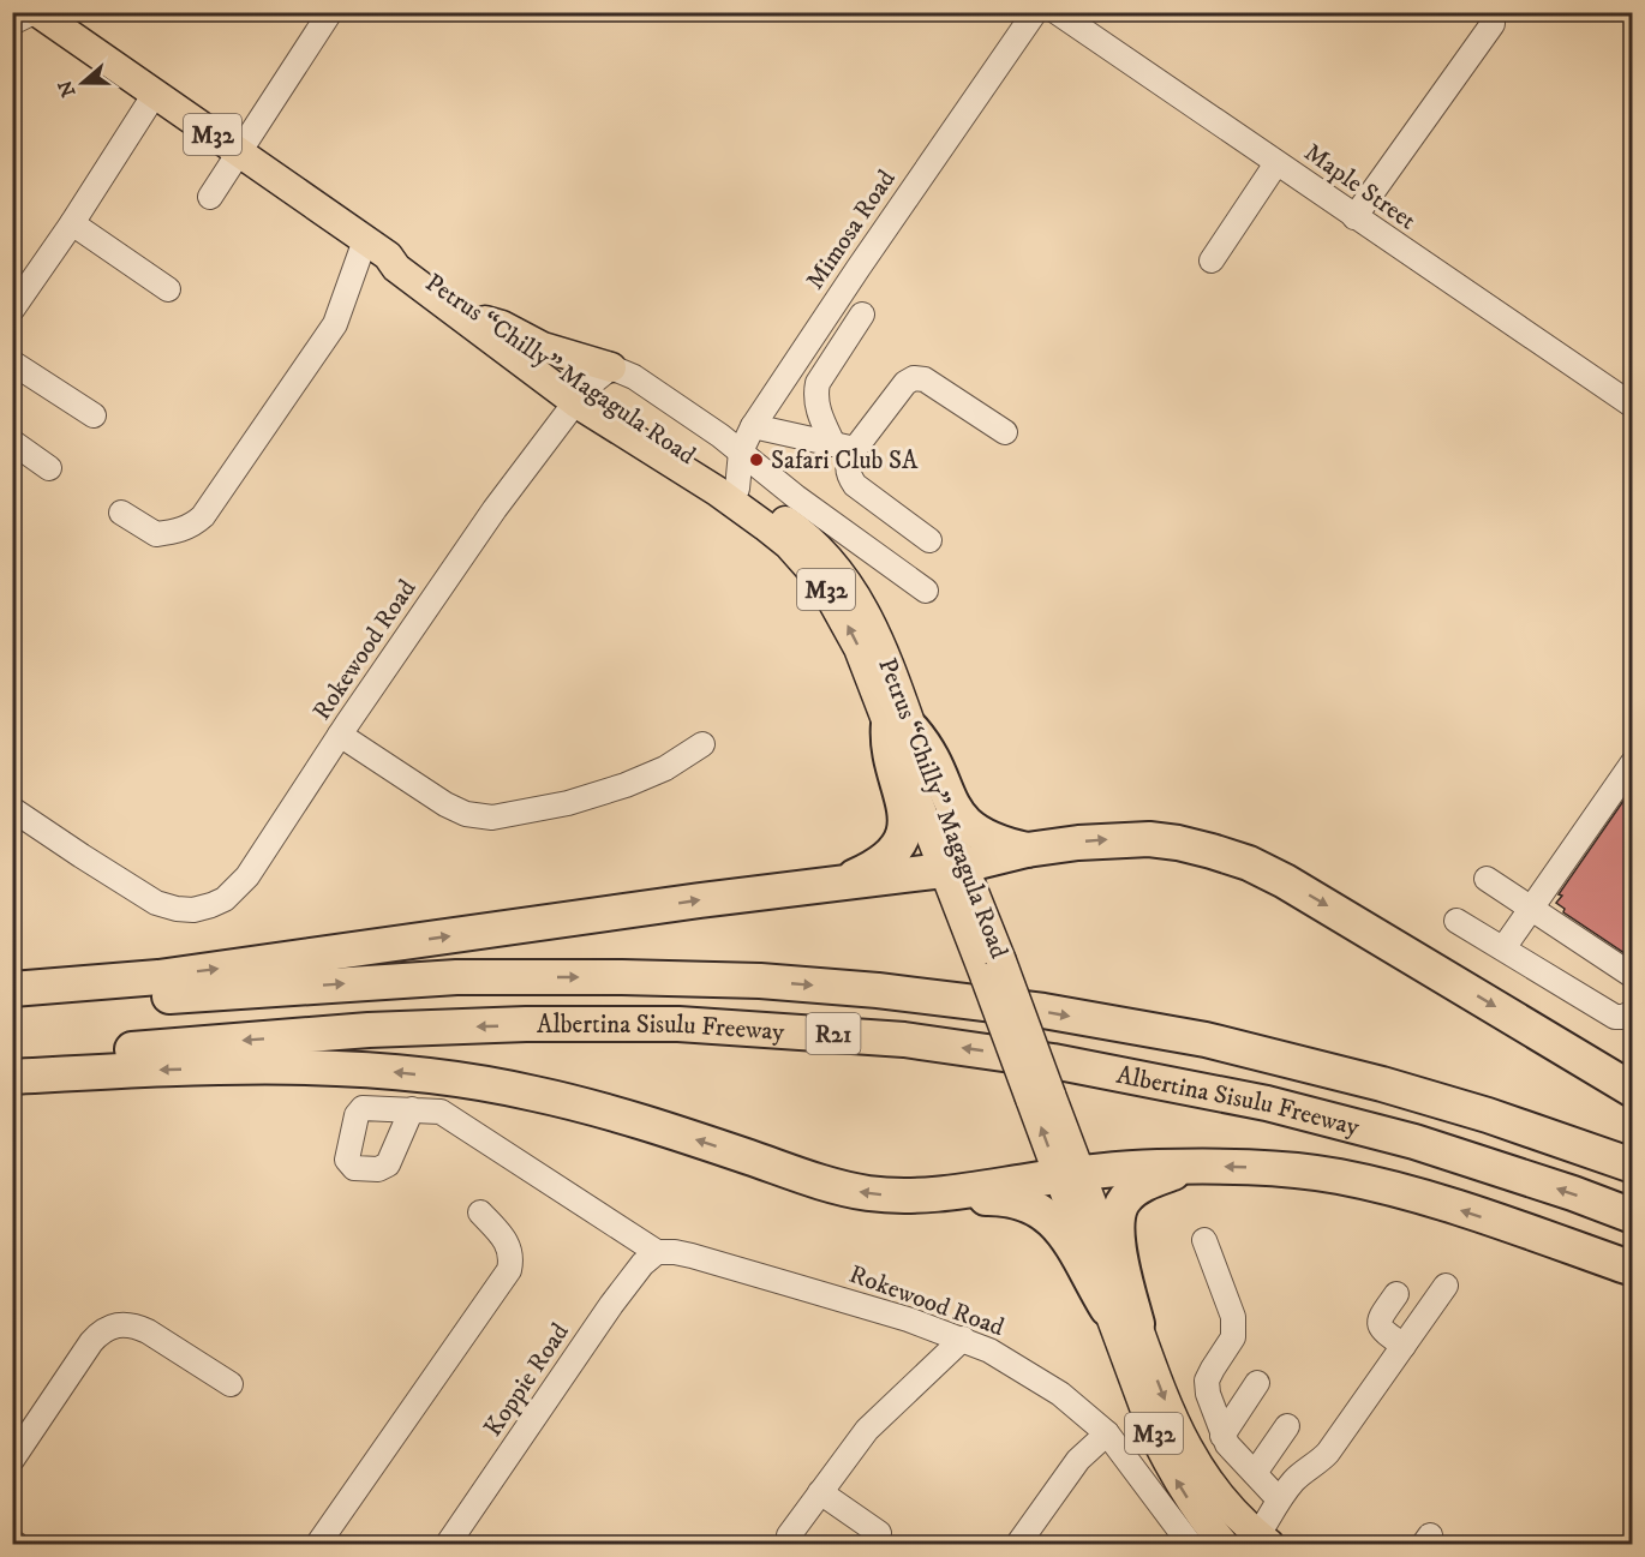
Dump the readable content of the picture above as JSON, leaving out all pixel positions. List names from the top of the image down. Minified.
{"streets":{"highway":["Albertina Sisulu Freeway","R21"],"main road":["M32","Petrus “Chilly” Magagula Road"],"street":["Maple Street","Mimosa Road","Rokewood Road","Koppie Road"]},"crossings":[["Mimosa Road","Petrus “Chilly” Magagula Road"],["Petrus “Chilly” Magagula Road","Rokewood Road"],["Rokewood Road","Koppie Road"]],"places":["Safari Club SA"],"north":"left"}
